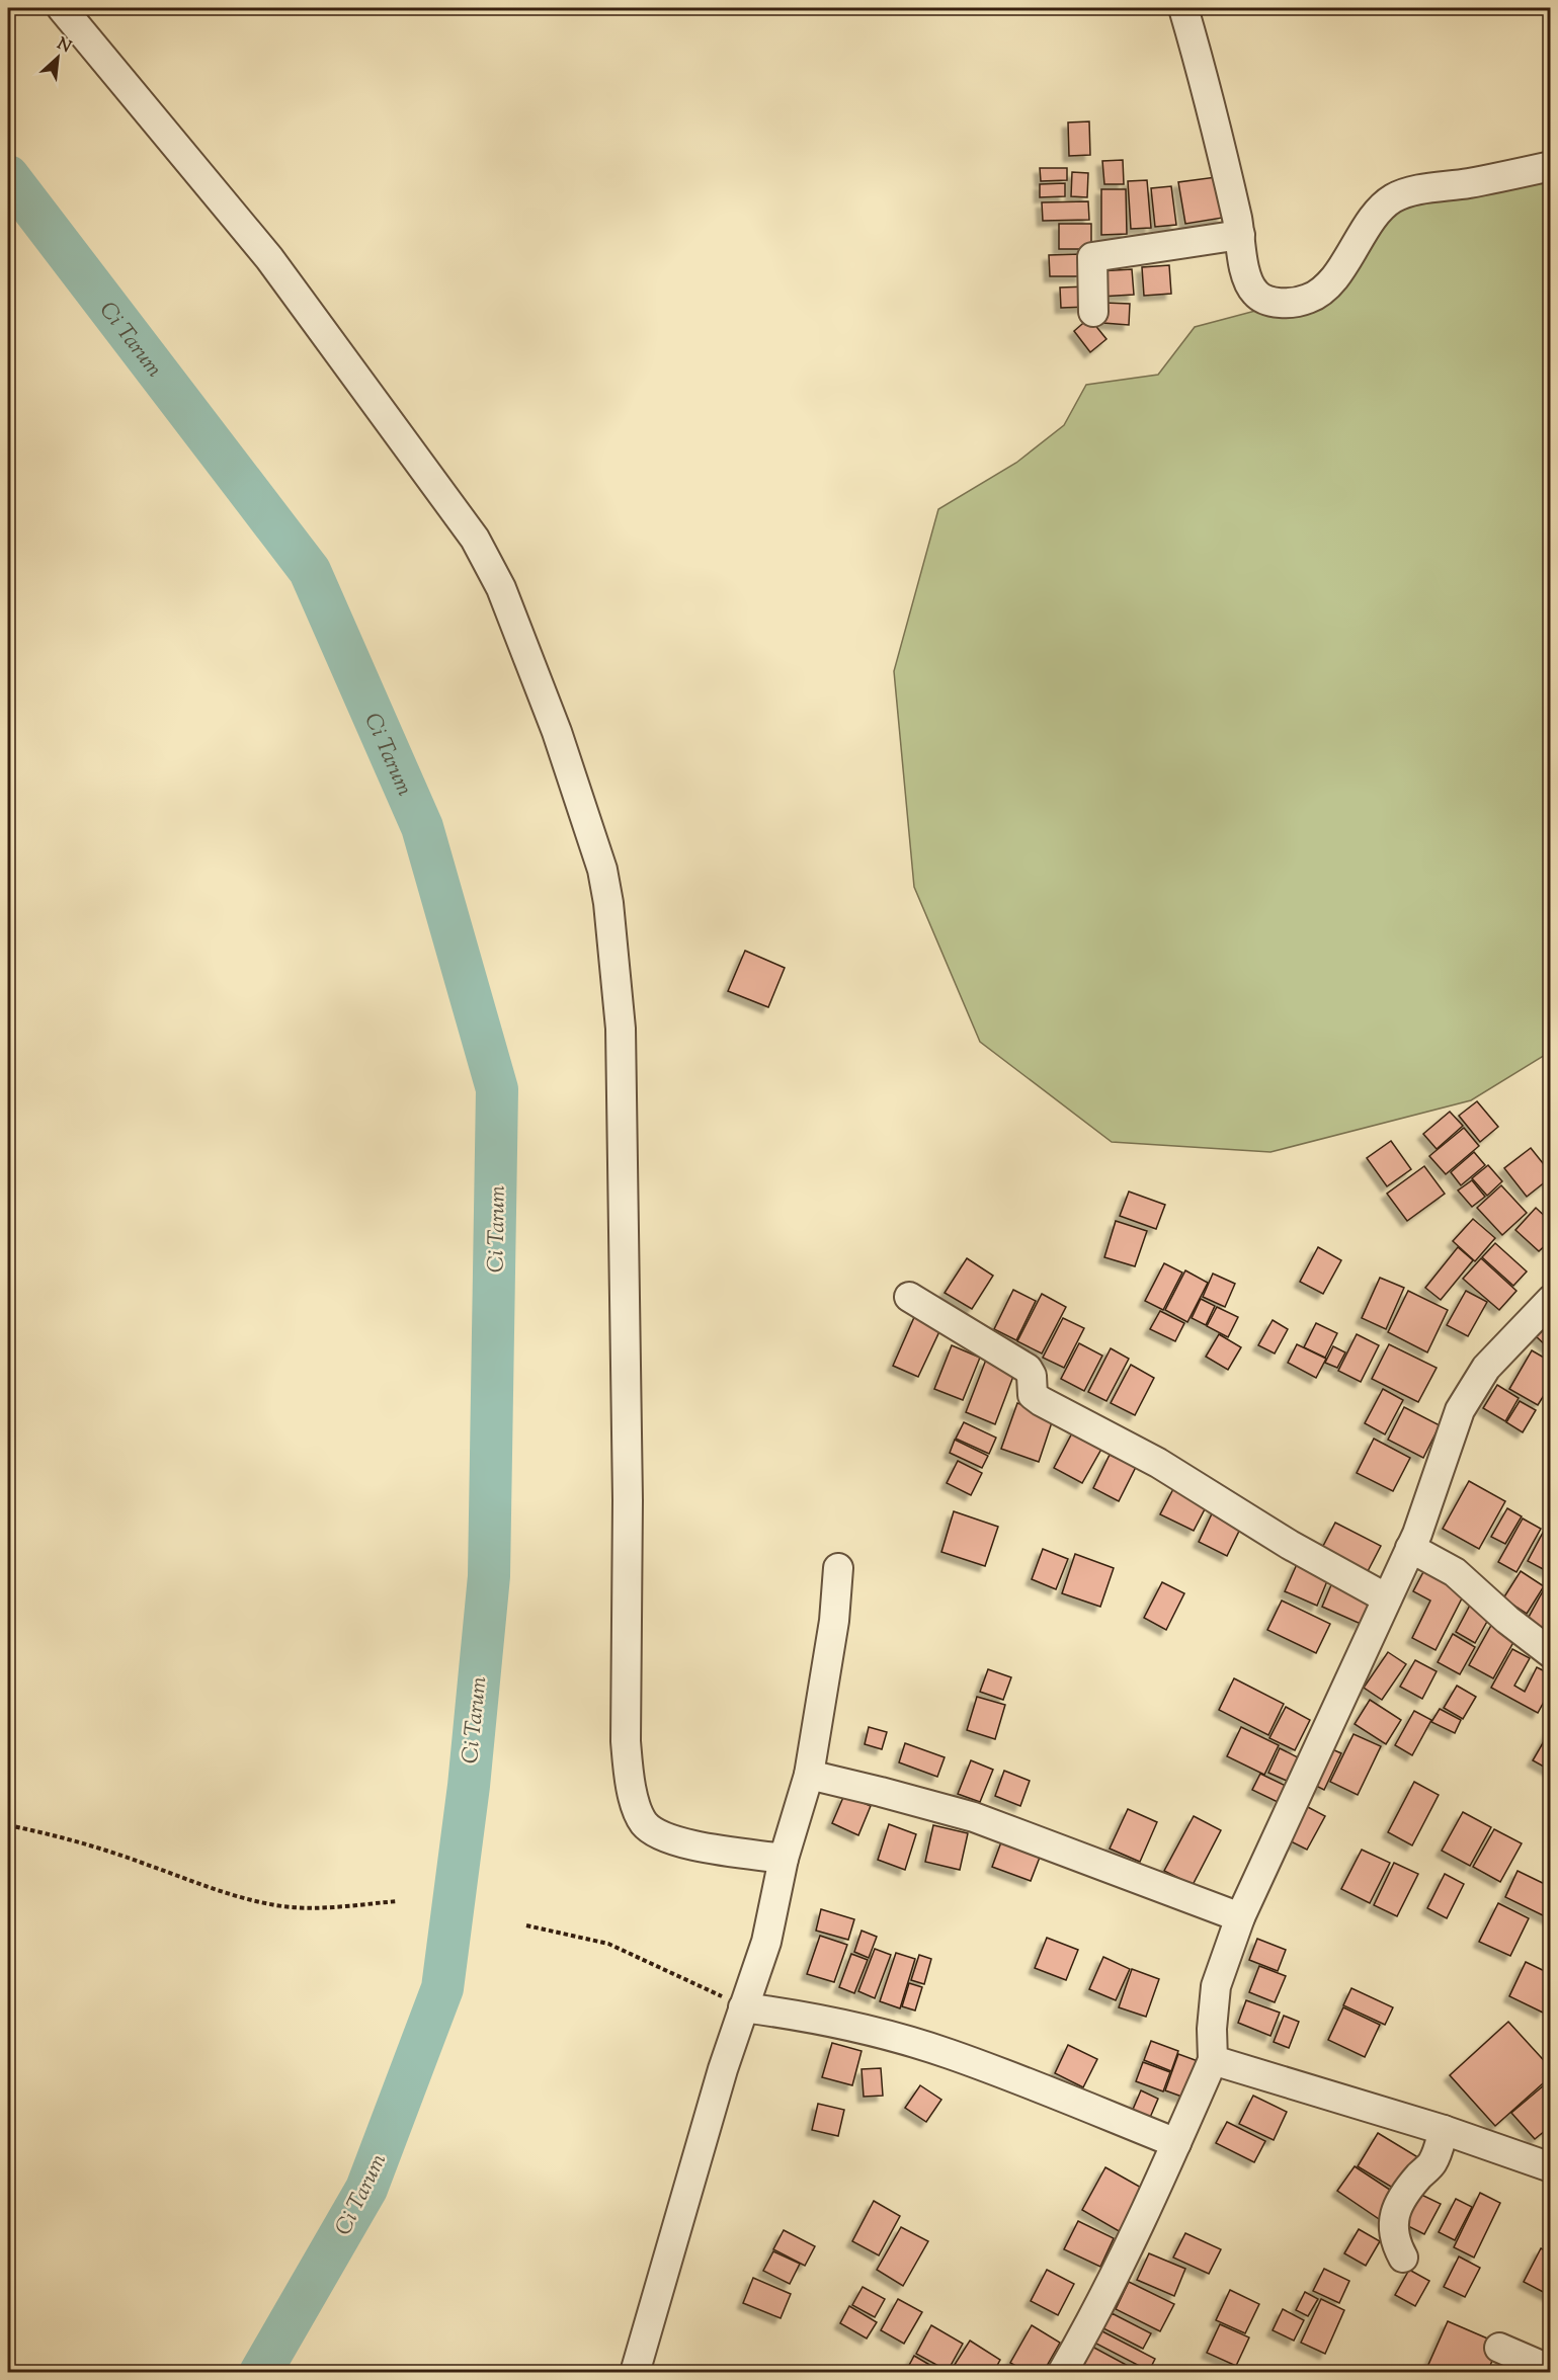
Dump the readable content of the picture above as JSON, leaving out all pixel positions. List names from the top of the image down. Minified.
{"water":["Ci Tarum"],"north":"top right"}
